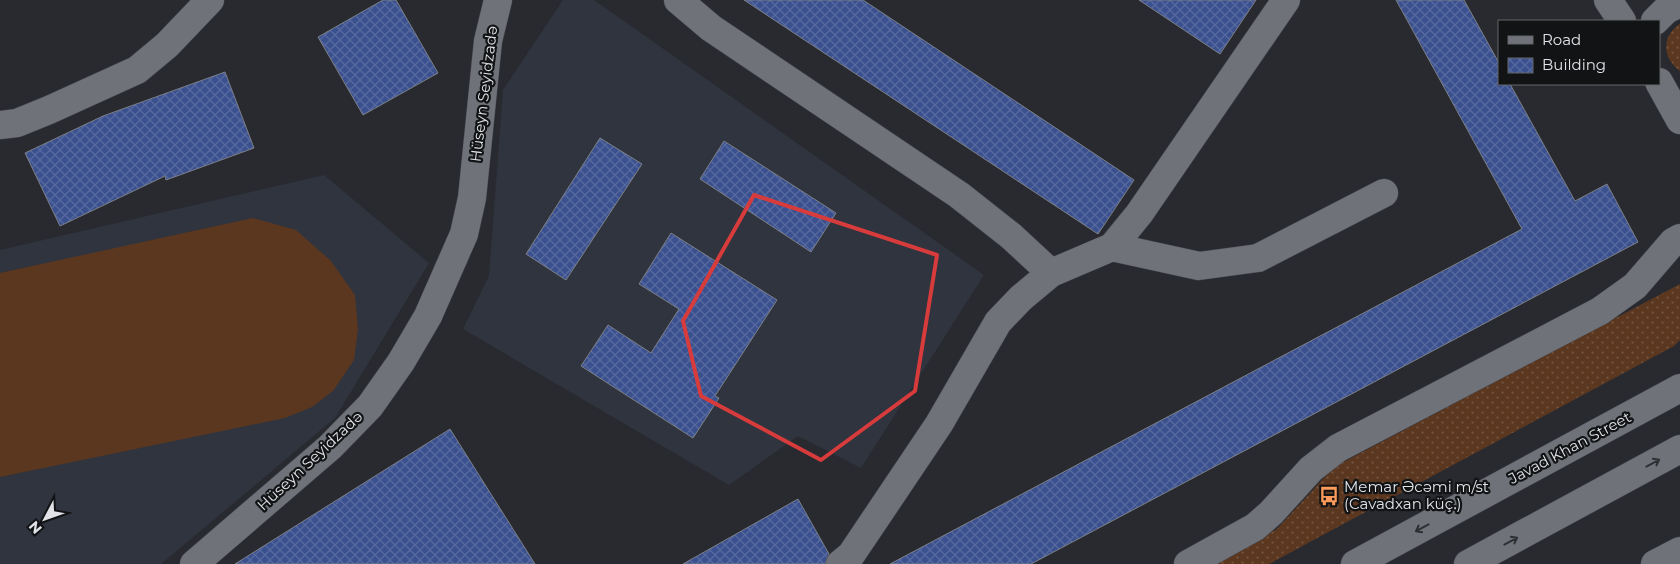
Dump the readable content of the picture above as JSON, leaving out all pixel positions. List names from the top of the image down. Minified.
{"streets":{"street":["Hüseyn Seyidzadə","Javad Khan Street"]},"places":{"bus stop":["Memar Əcəmi m/st (Cavadxan küç.)"]},"legend":["Road","Building"],"north":"bottom left"}
